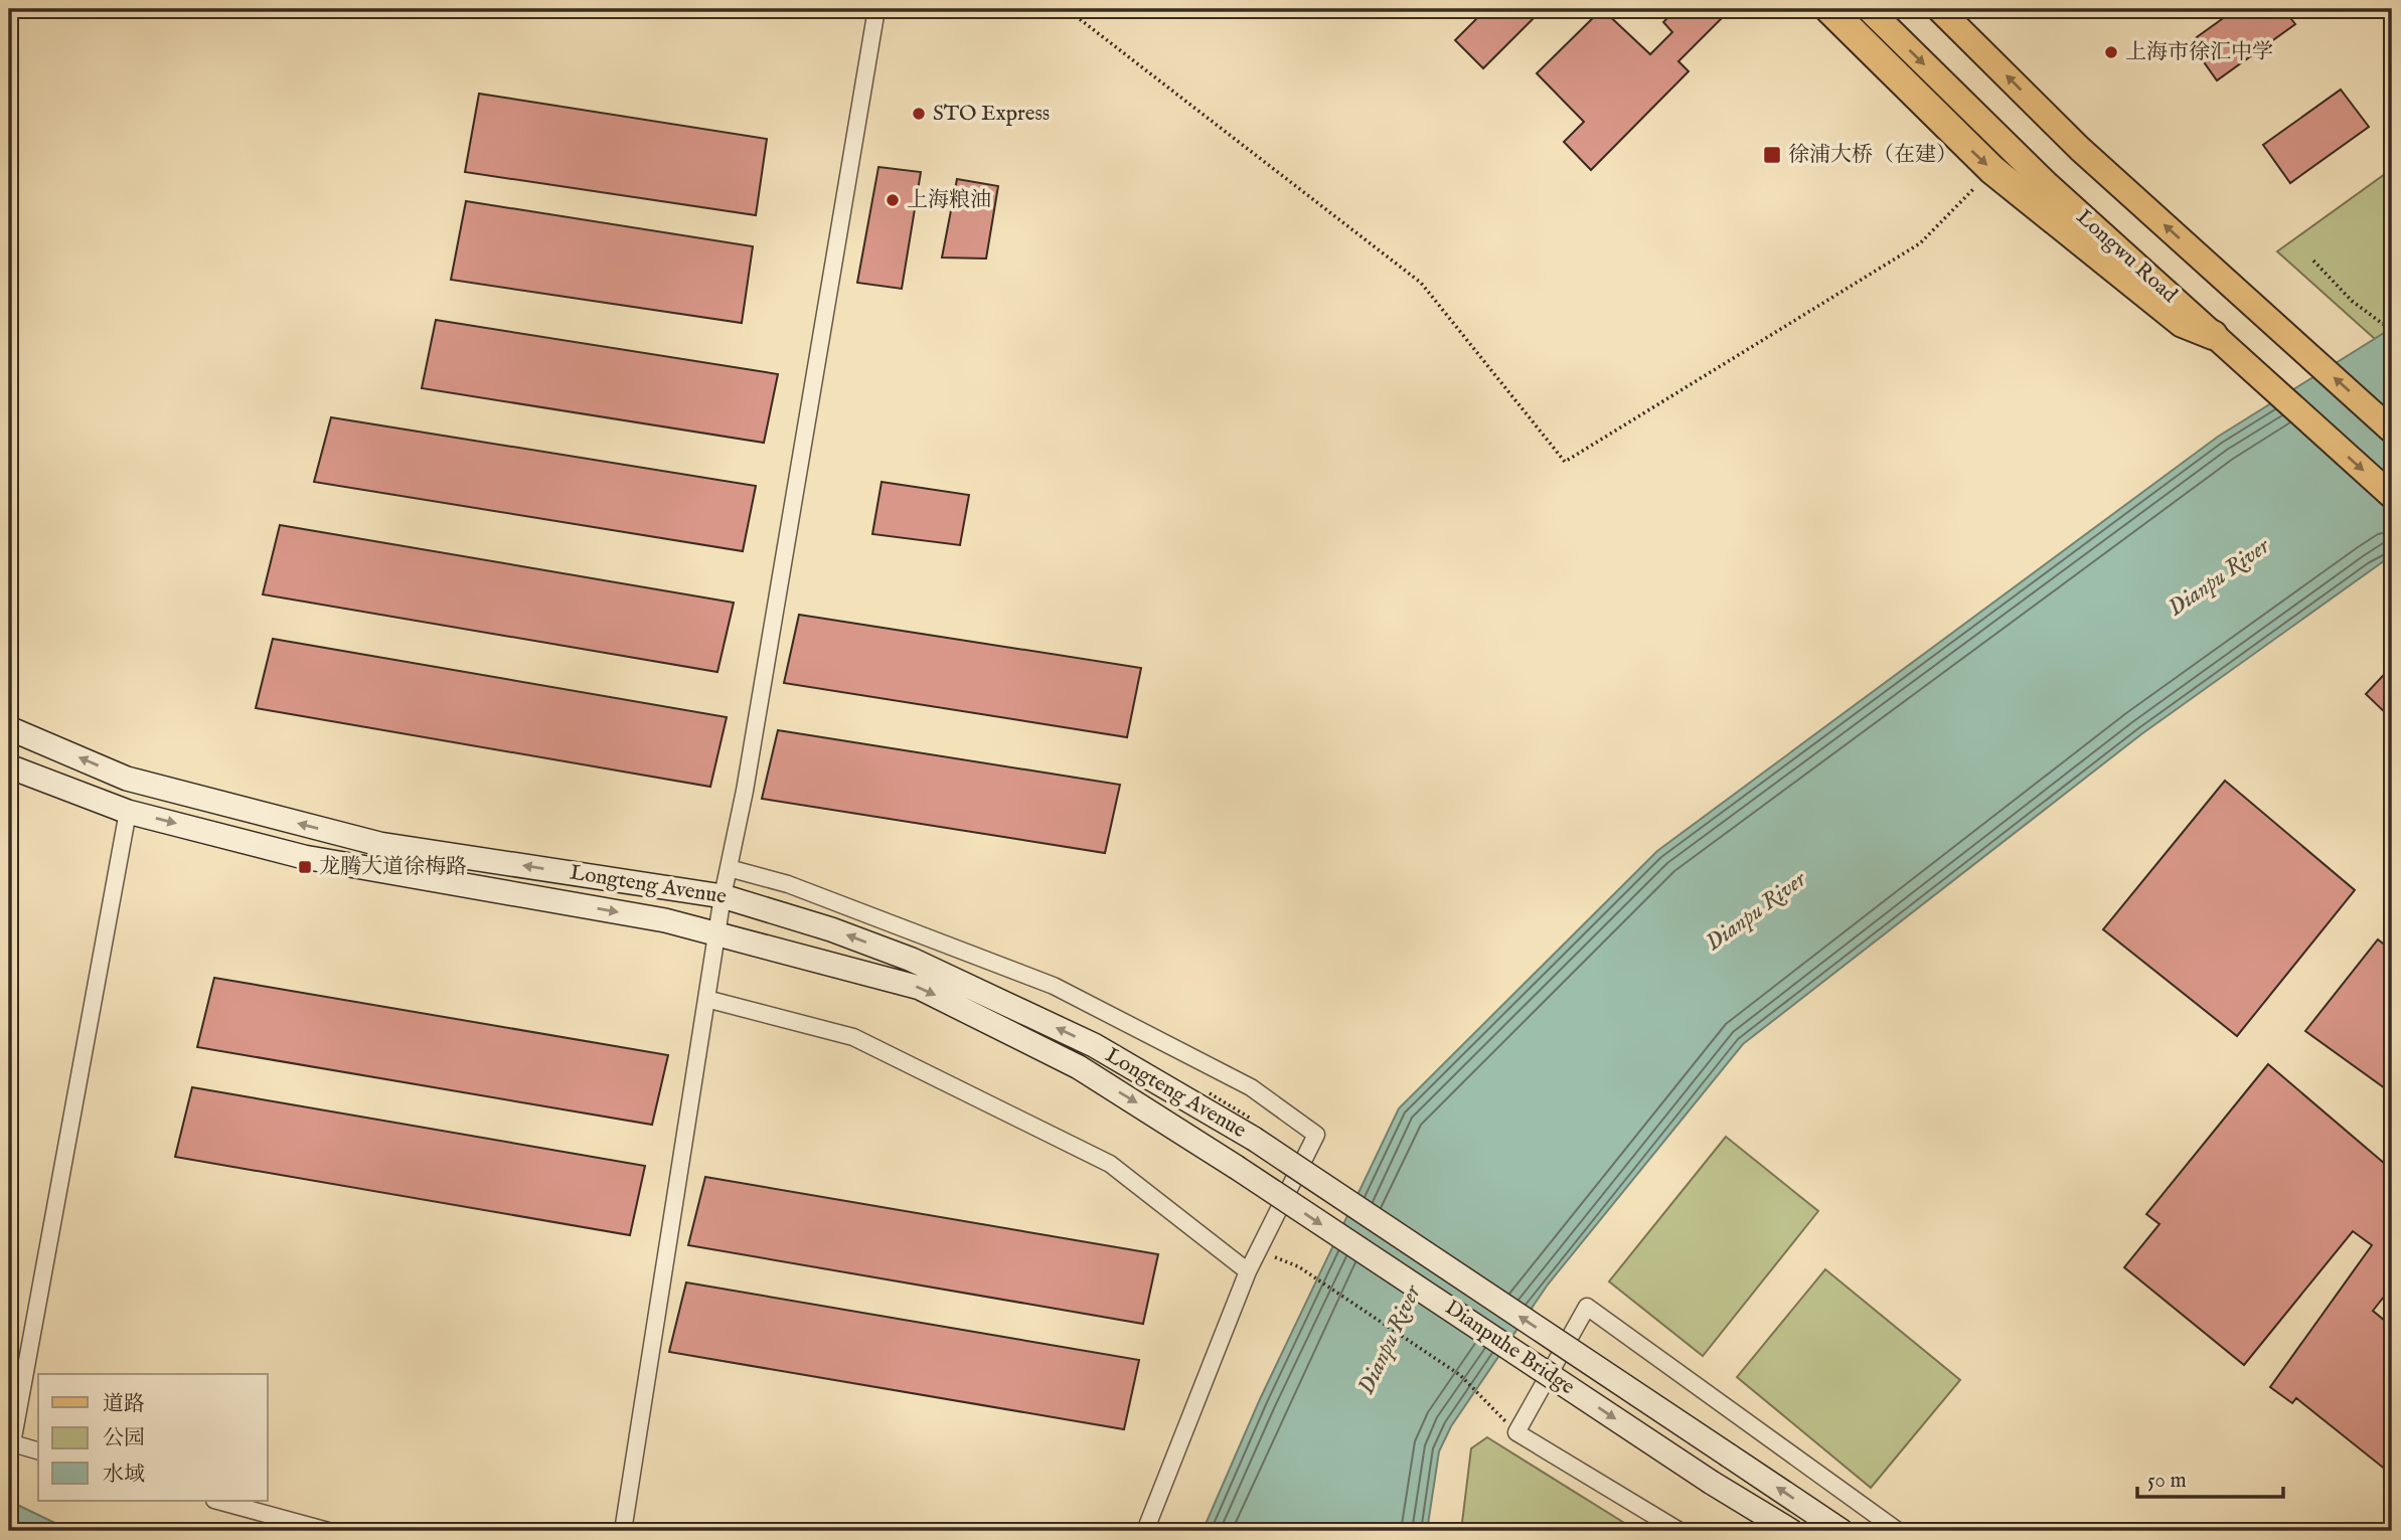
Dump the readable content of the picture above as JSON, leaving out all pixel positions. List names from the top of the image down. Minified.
{"streets":{"main road":["Longteng Avenue","Dianpuhe Bridge"]},"crossings":[["Longteng Avenue","Dianpuhe Bridge"]],"water":["Dianpu River"],"places":{"other":["上海市徐汇中学","STO Express","上海粮油"],"transit":["徐浦大桥（在建）","龙腾大道徐梅路"]},"legend":["道路","公园","水域"],"scale_bar":"50 m"}
